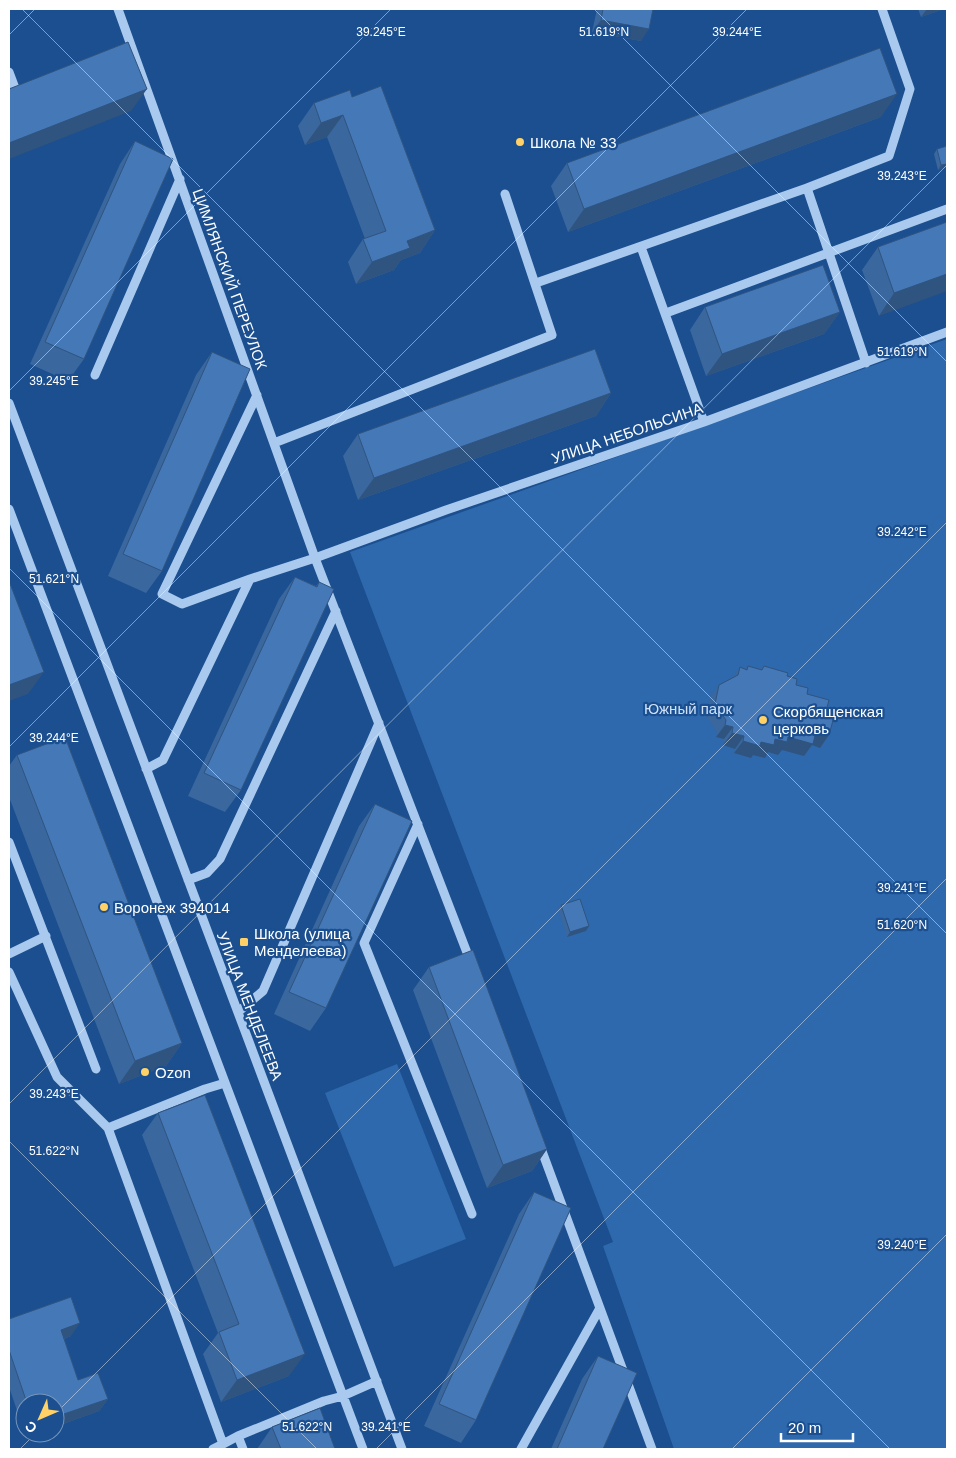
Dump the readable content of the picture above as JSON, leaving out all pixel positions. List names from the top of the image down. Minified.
{"streets":{"street":["ЦИМЛЯНСКИЙ ПЕРЕУЛОК","УЛИЦА НЕБОЛЬСИНА","УЛИЦА МЕНДЕЛЕЕВА"]},"crossings":[["ЦИМЛЯНСКИЙ ПЕРЕУЛОК","УЛИЦА НЕБОЛЬСИНА"]],"parks":["Южный парк"],"places":{"other":["Школа № 33","Скорбященская церковь","Воронеж 394014","Ozon"],"transit":["Школа (улица Менделеева)"]},"scale_bar":"20 m","north":"bottom left","coordinates":["39.245°E","51.619°N","39.244°E","39.243°E","39.242°E","51.621°N","39.241°E","51.620°N","51.622°N","39.240°E"]}
